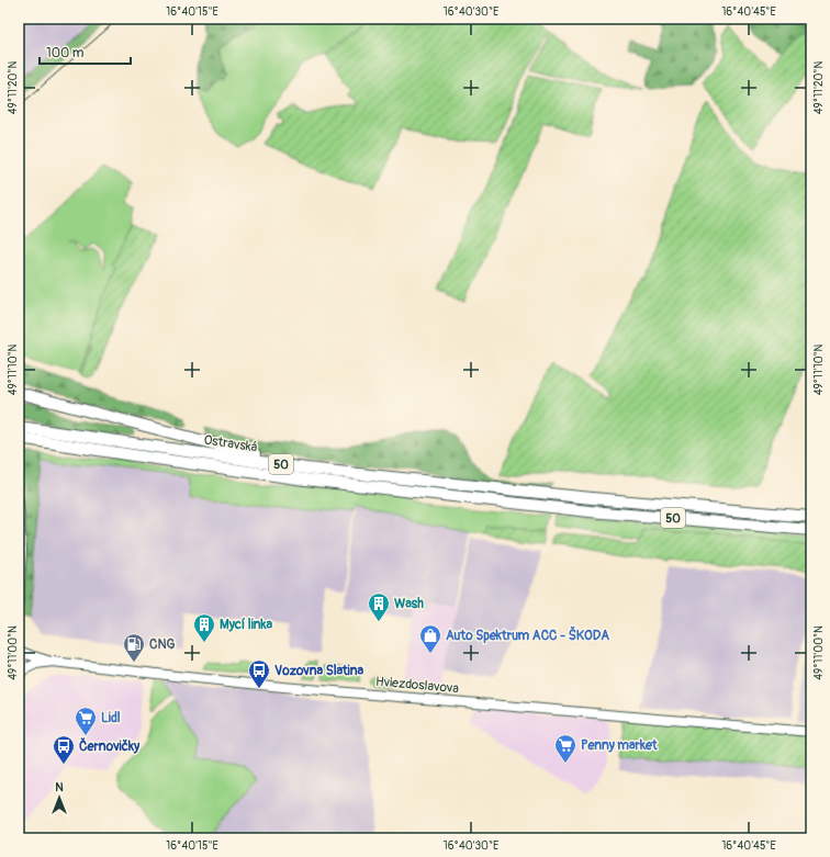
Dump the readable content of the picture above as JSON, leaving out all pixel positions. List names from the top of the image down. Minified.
{"streets":{"highway":["Ostravská","50"],"main road":["Hviezdoslavova"]},"crossings":[["Ostravská","50"]],"places":{"building":["Wash","Mycí linka"],"shop":["Auto Spektrum ACC - ŠKODA"],"fuel station":["CNG"],"bus stop":["Vozovna Slatina","Černovičky"],"supermarket":["Lidl","Penny market"]},"scale_bar":"100 m","north":"top","coordinates":["16°40'15\"E","16°40'30\"E","16°40'45\"E","49°11'20\"N","49°11'10\"N","49°11'00\"N"]}
